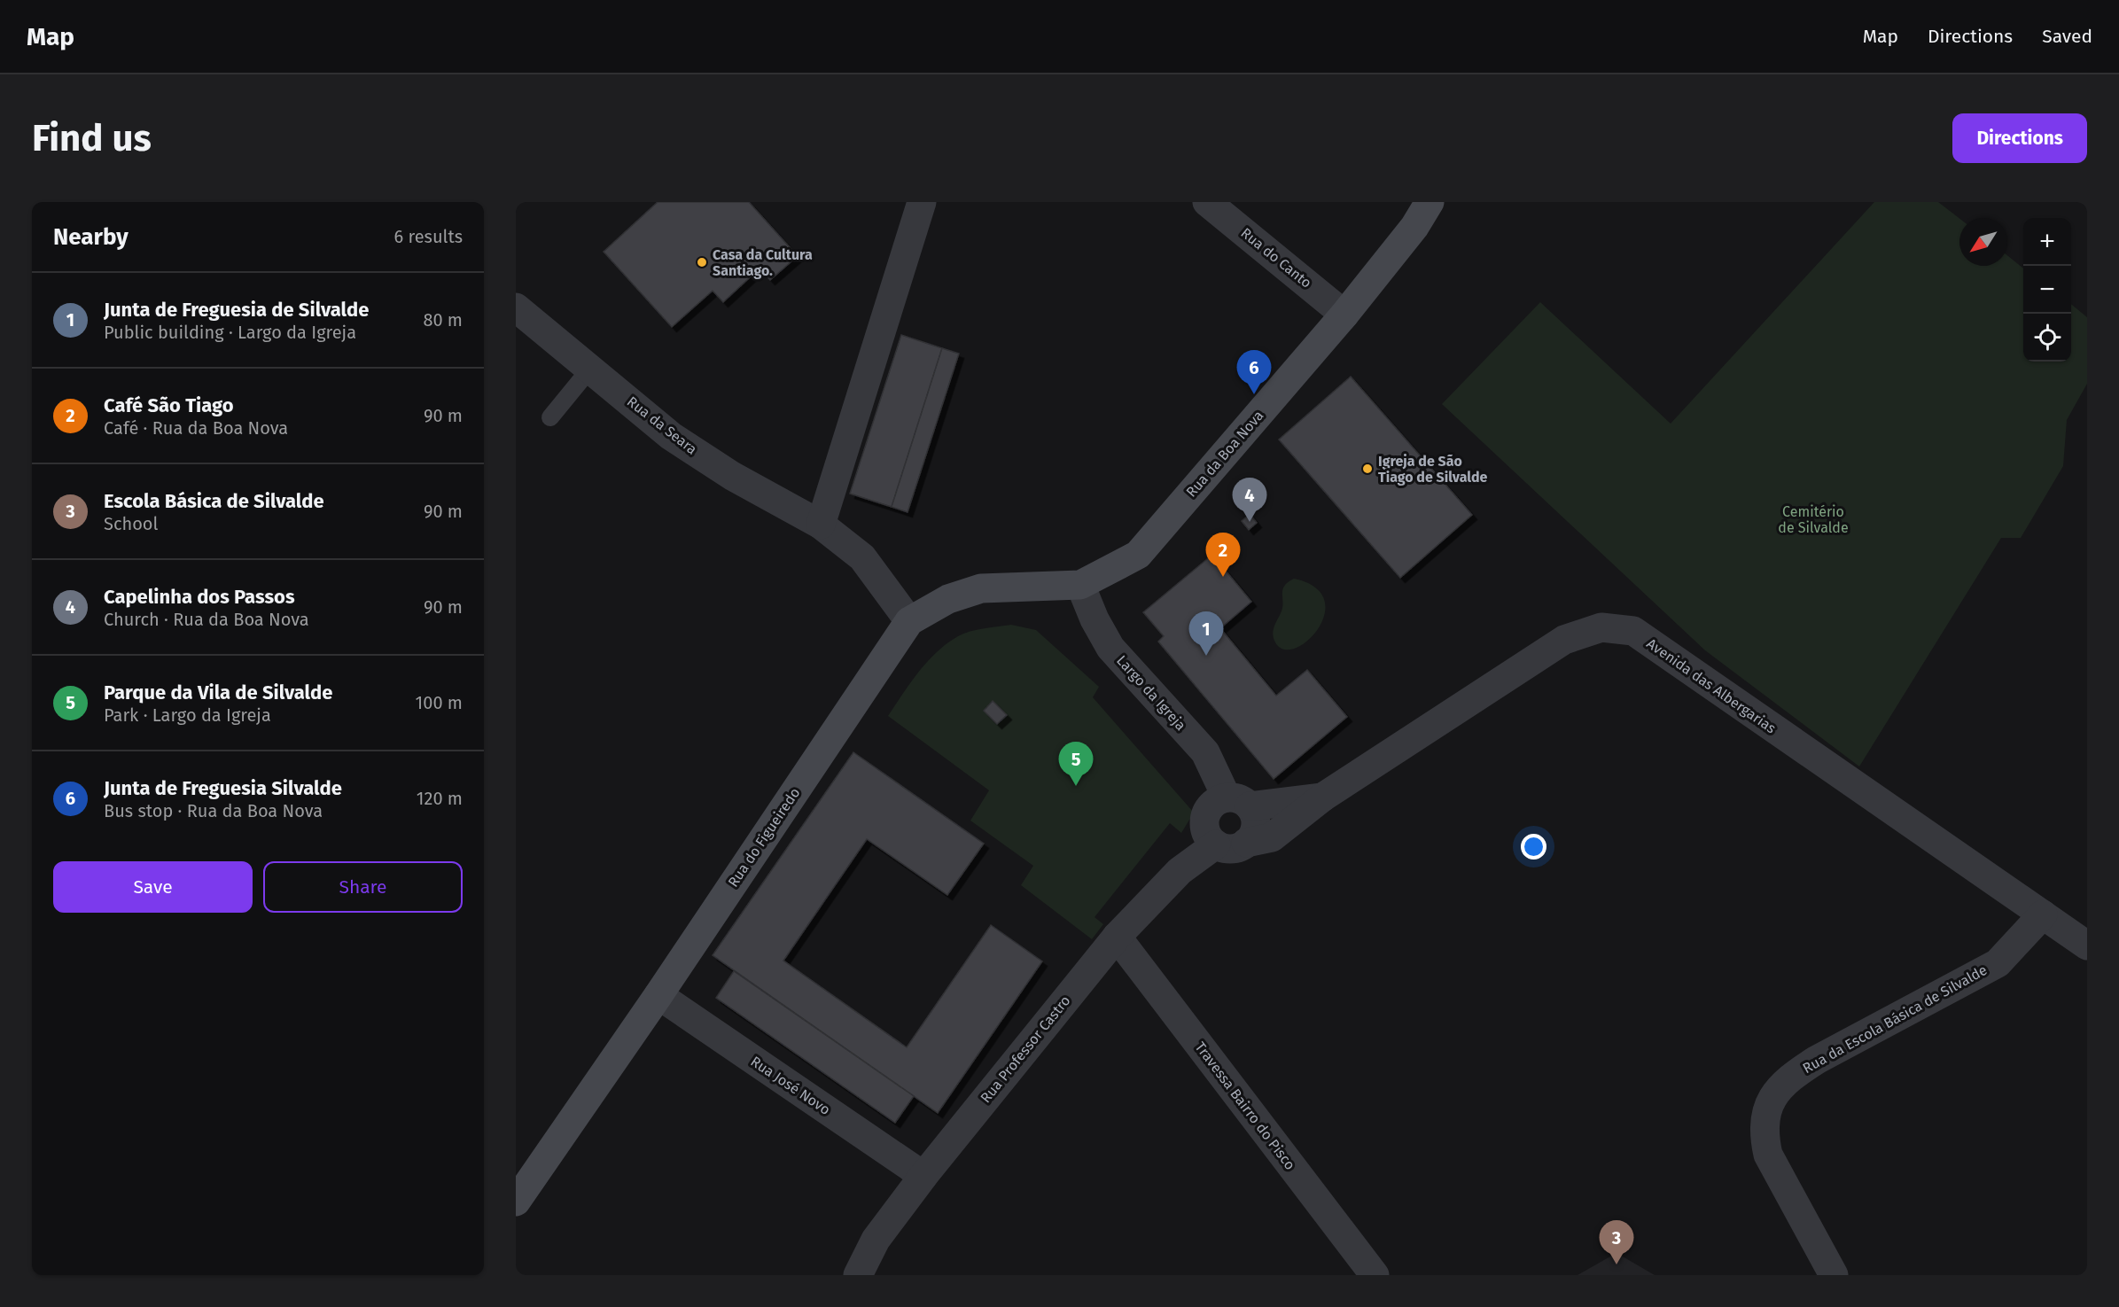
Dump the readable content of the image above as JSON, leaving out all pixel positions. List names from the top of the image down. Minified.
{"streets":{"main road":["Rua da Boa Nova","Rua do Figueiredo"],"street":["Rua do Canto","Rua da Seara","Avenida das Albergarias","Largo da Igreja","Rua da Escola Básica de Silvalde","Rua Professor Castro","Rua José Novo","Travessa Bairro do Pisco"]},"crossings":[["Rua do Canto","Rua da Boa Nova"],["Rua da Seara","Rua do Figueiredo"],["Rua da Boa Nova","Largo da Igreja"],["Rua da Boa Nova","Rua do Figueiredo"],["Avenida das Albergarias","Largo da Igreja"],["Avenida das Albergarias","Rua da Escola Básica de Silvalde"],["Avenida das Albergarias","Rua Professor Castro"],["Largo da Igreja","Rua do Figueiredo"],["Largo da Igreja","Rua Professor Castro"],["Rua do Figueiredo","Rua José Novo"],["Rua Professor Castro","Rua José Novo"],["Rua Professor Castro","Travessa Bairro do Pisco"]],"parks":["Cemitério de Silvalde"],"places":["Casa da Cultura Santiago.","Igreja de São Tiago de Silvalde"],"north":"bottom left","page":{"header":"Map","nav":["Map","Directions","Saved"],"buttons":["Directions",["Save","Share"]],"title":"Find us","heading":["Nearby","6 results"],"map_buttons":["+","−"],"list":[{"mark":"1","name":"Junta de Freguesia de Silvalde","note":"Public building · Largo da Igreja","value":"80 m"},{"mark":"2","name":"Café São Tiago","note":"Café · Rua da Boa Nova","value":"90 m"},{"mark":"3","name":"Escola Básica de Silvalde","note":"School","value":"90 m"},{"mark":"4","name":"Capelinha dos Passos","note":"Church · Rua da Boa Nova","value":"90 m"},{"mark":"5","name":"Parque da Vila de Silvalde","note":"Park · Largo da Igreja","value":"100 m"},{"mark":"6","name":"Junta de Freguesia Silvalde","note":"Bus stop · Rua da Boa Nova","value":"120 m"}],"pins":["6","4","2","1","5","3"]}}
